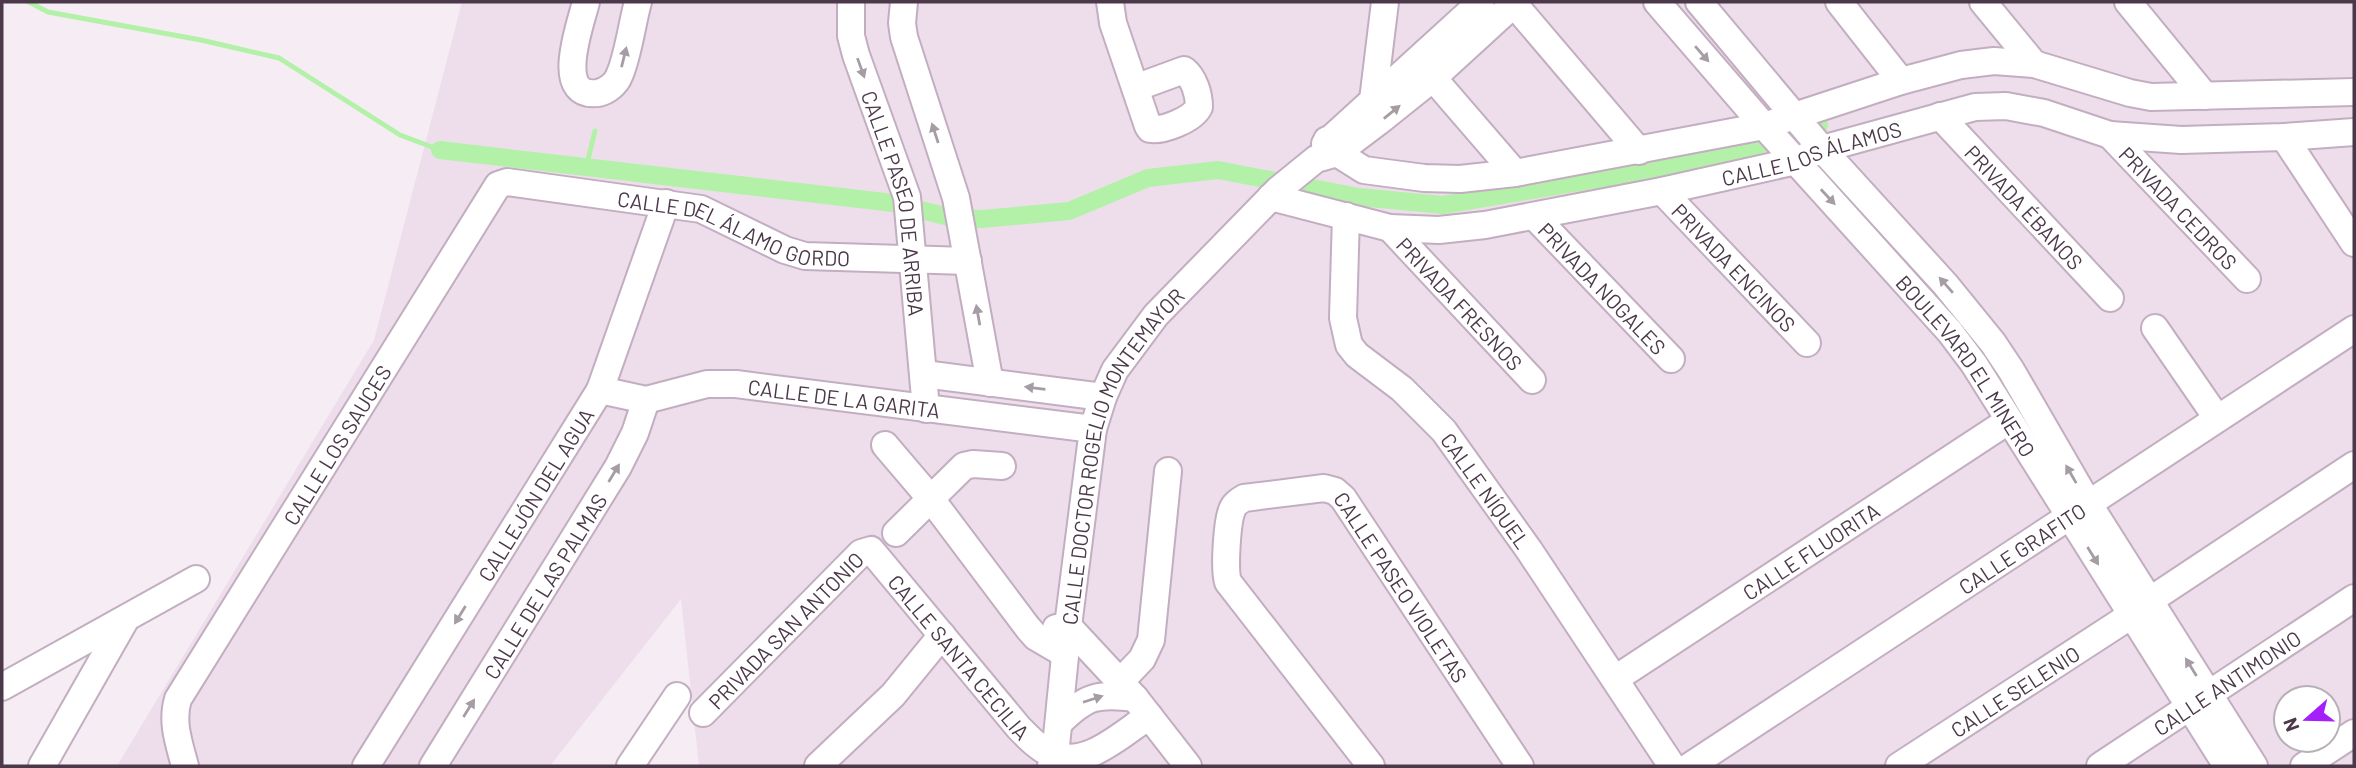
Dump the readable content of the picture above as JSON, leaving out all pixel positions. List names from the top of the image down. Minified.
{"streets":{"street":["CALLE LOS ÁLAMOS","CALLE PASEO DE ARRIBA","PRIVADA ÉBANOS","PRIVADA CEDROS","CALLE DEL ÁLAMO GORDO","PRIVADA ENCINOS","PRIVADA NOGALES","PRIVADA FRESNOS","BOULEVARD EL MINERO","CALLE DE LA GARITA","CALLE LOS SAUCES","CALLE DOCTOR ROGELIO MONTEMAYOR","CALLE NÍQUEL","CALLEJÓN DEL AGUA","CALLE GRAFITO","CALLE FLUORITA","CALLE DE LAS PALMAS","CALLE PASEO VIOLETAS","PRIVADA SAN ANTONIO","CALLE SANTA CECILIA","CALLE ANTIMONIO","CALLE SELENIO"]},"crossings":[["CALLE LOS ÁLAMOS","PRIVADA ÉBANOS"],["CALLE LOS ÁLAMOS","PRIVADA CEDROS"],["CALLE LOS ÁLAMOS","PRIVADA ENCINOS"],["CALLE LOS ÁLAMOS","PRIVADA NOGALES"],["CALLE LOS ÁLAMOS","PRIVADA FRESNOS"],["CALLE LOS ÁLAMOS","BOULEVARD EL MINERO"],["CALLE LOS ÁLAMOS","CALLE DOCTOR ROGELIO MONTEMAYOR"],["CALLE LOS ÁLAMOS","CALLE NÍQUEL"],["CALLE PASEO DE ARRIBA","CALLE DEL ÁLAMO GORDO"],["CALLE PASEO DE ARRIBA","CALLE DE LA GARITA"],["CALLE DEL ÁLAMO GORDO","CALLE LOS SAUCES"],["CALLE DEL ÁLAMO GORDO","CALLEJÓN DEL AGUA"],["BOULEVARD EL MINERO","CALLE GRAFITO"],["BOULEVARD EL MINERO","CALLE FLUORITA"],["BOULEVARD EL MINERO","CALLE ANTIMONIO"],["BOULEVARD EL MINERO","CALLE SELENIO"],["CALLE DE LA GARITA","CALLE DOCTOR ROGELIO MONTEMAYOR"],["CALLE DE LA GARITA","CALLEJÓN DEL AGUA"],["CALLE DE LA GARITA","CALLE DE LAS PALMAS"],["CALLE DOCTOR ROGELIO MONTEMAYOR","CALLE SANTA CECILIA"],["CALLE NÍQUEL","CALLE FLUORITA"],["PRIVADA SAN ANTONIO","CALLE SANTA CECILIA"]],"one_way":["CALLEJÓN DEL AGUA","CALLE DE LAS PALMAS"],"north":"left"}
